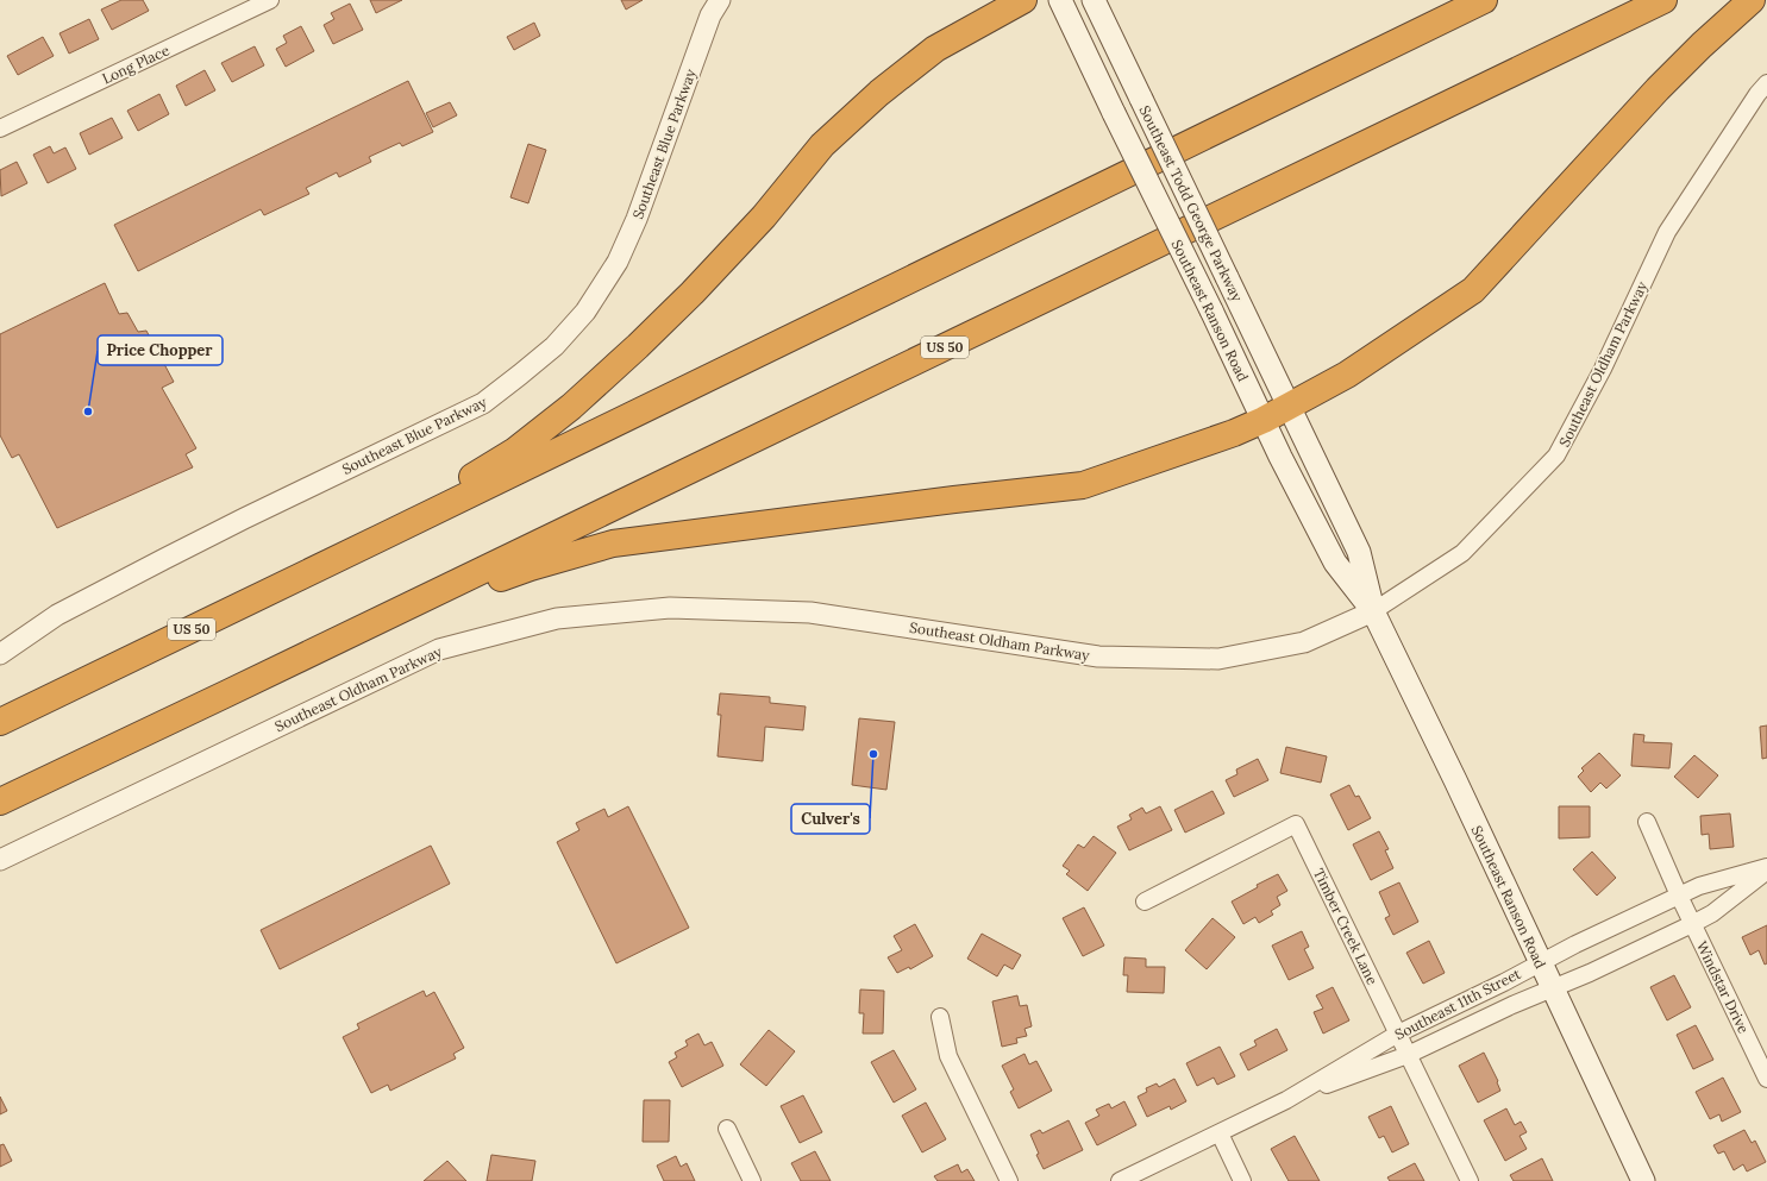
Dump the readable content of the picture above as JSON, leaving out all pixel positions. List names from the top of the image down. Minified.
{"streets":{"highway":["US 50"],"main road":["Southeast Todd George Parkway","Southeast Ranson Road"],"street":["Long Place","Southeast Blue Parkway","Southeast Oldham Parkway","Timber Creek Lane","Windstar Drive","Southeast 11th Street"]},"crossings":[["Southeast Todd George Parkway","Southeast Ranson Road"],["Southeast Ranson Road","Southeast Oldham Parkway"],["Southeast Ranson Road","Southeast 11th Street"],["Timber Creek Lane","Southeast 11th Street"],["Windstar Drive","Southeast 11th Street"]],"places":["Price Chopper","Culver's"]}
